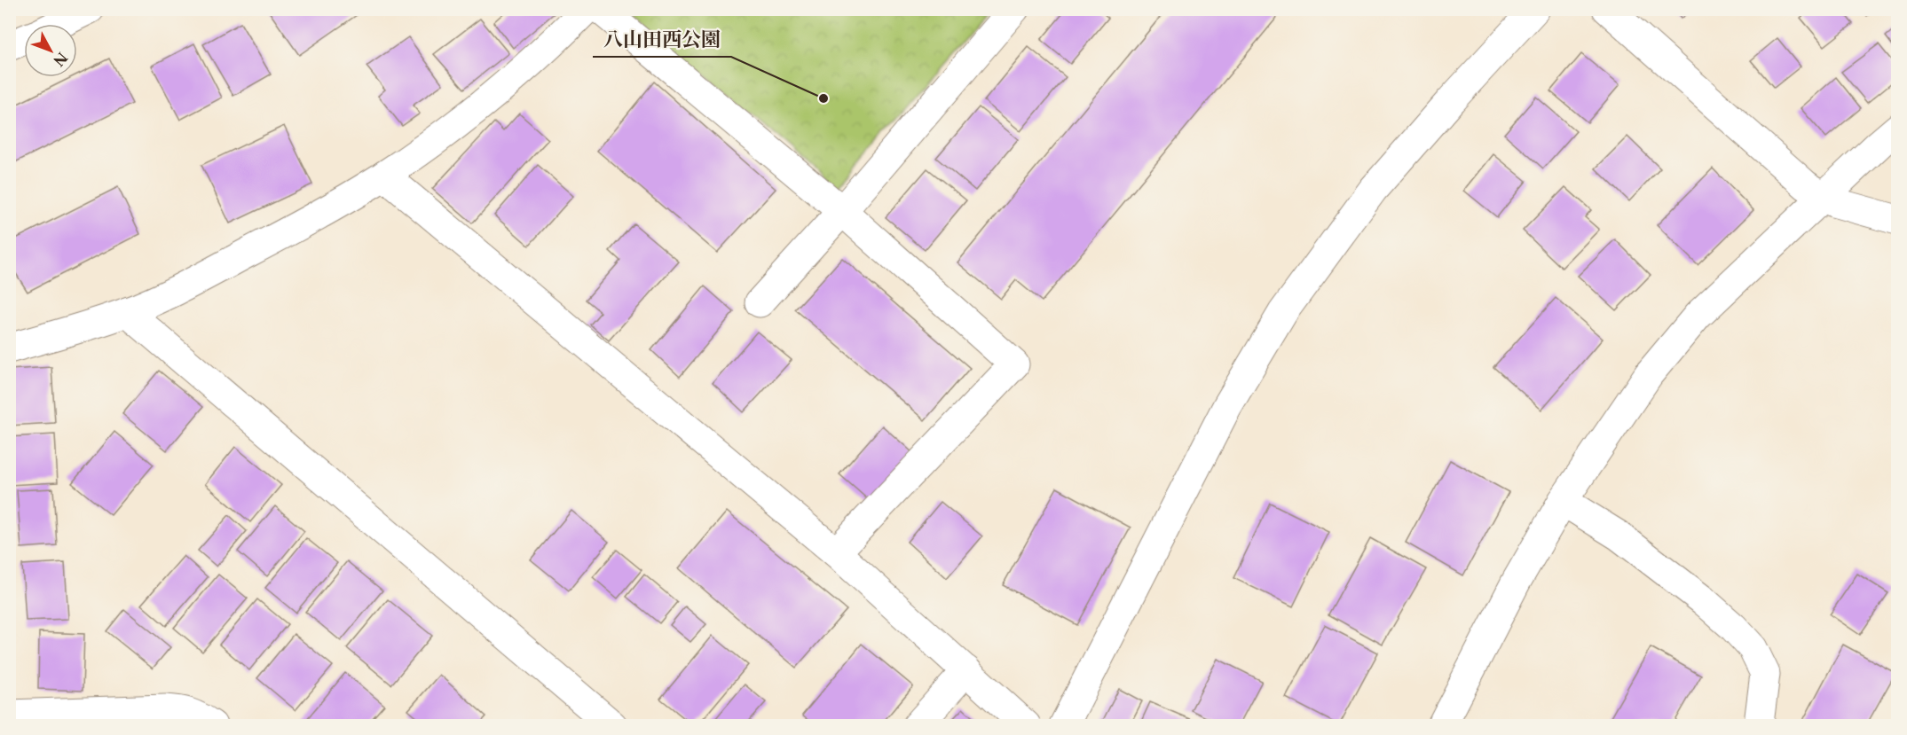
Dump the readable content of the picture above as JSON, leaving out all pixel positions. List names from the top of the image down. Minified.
{"places":["八山田西公園"],"north":"bottom right"}
